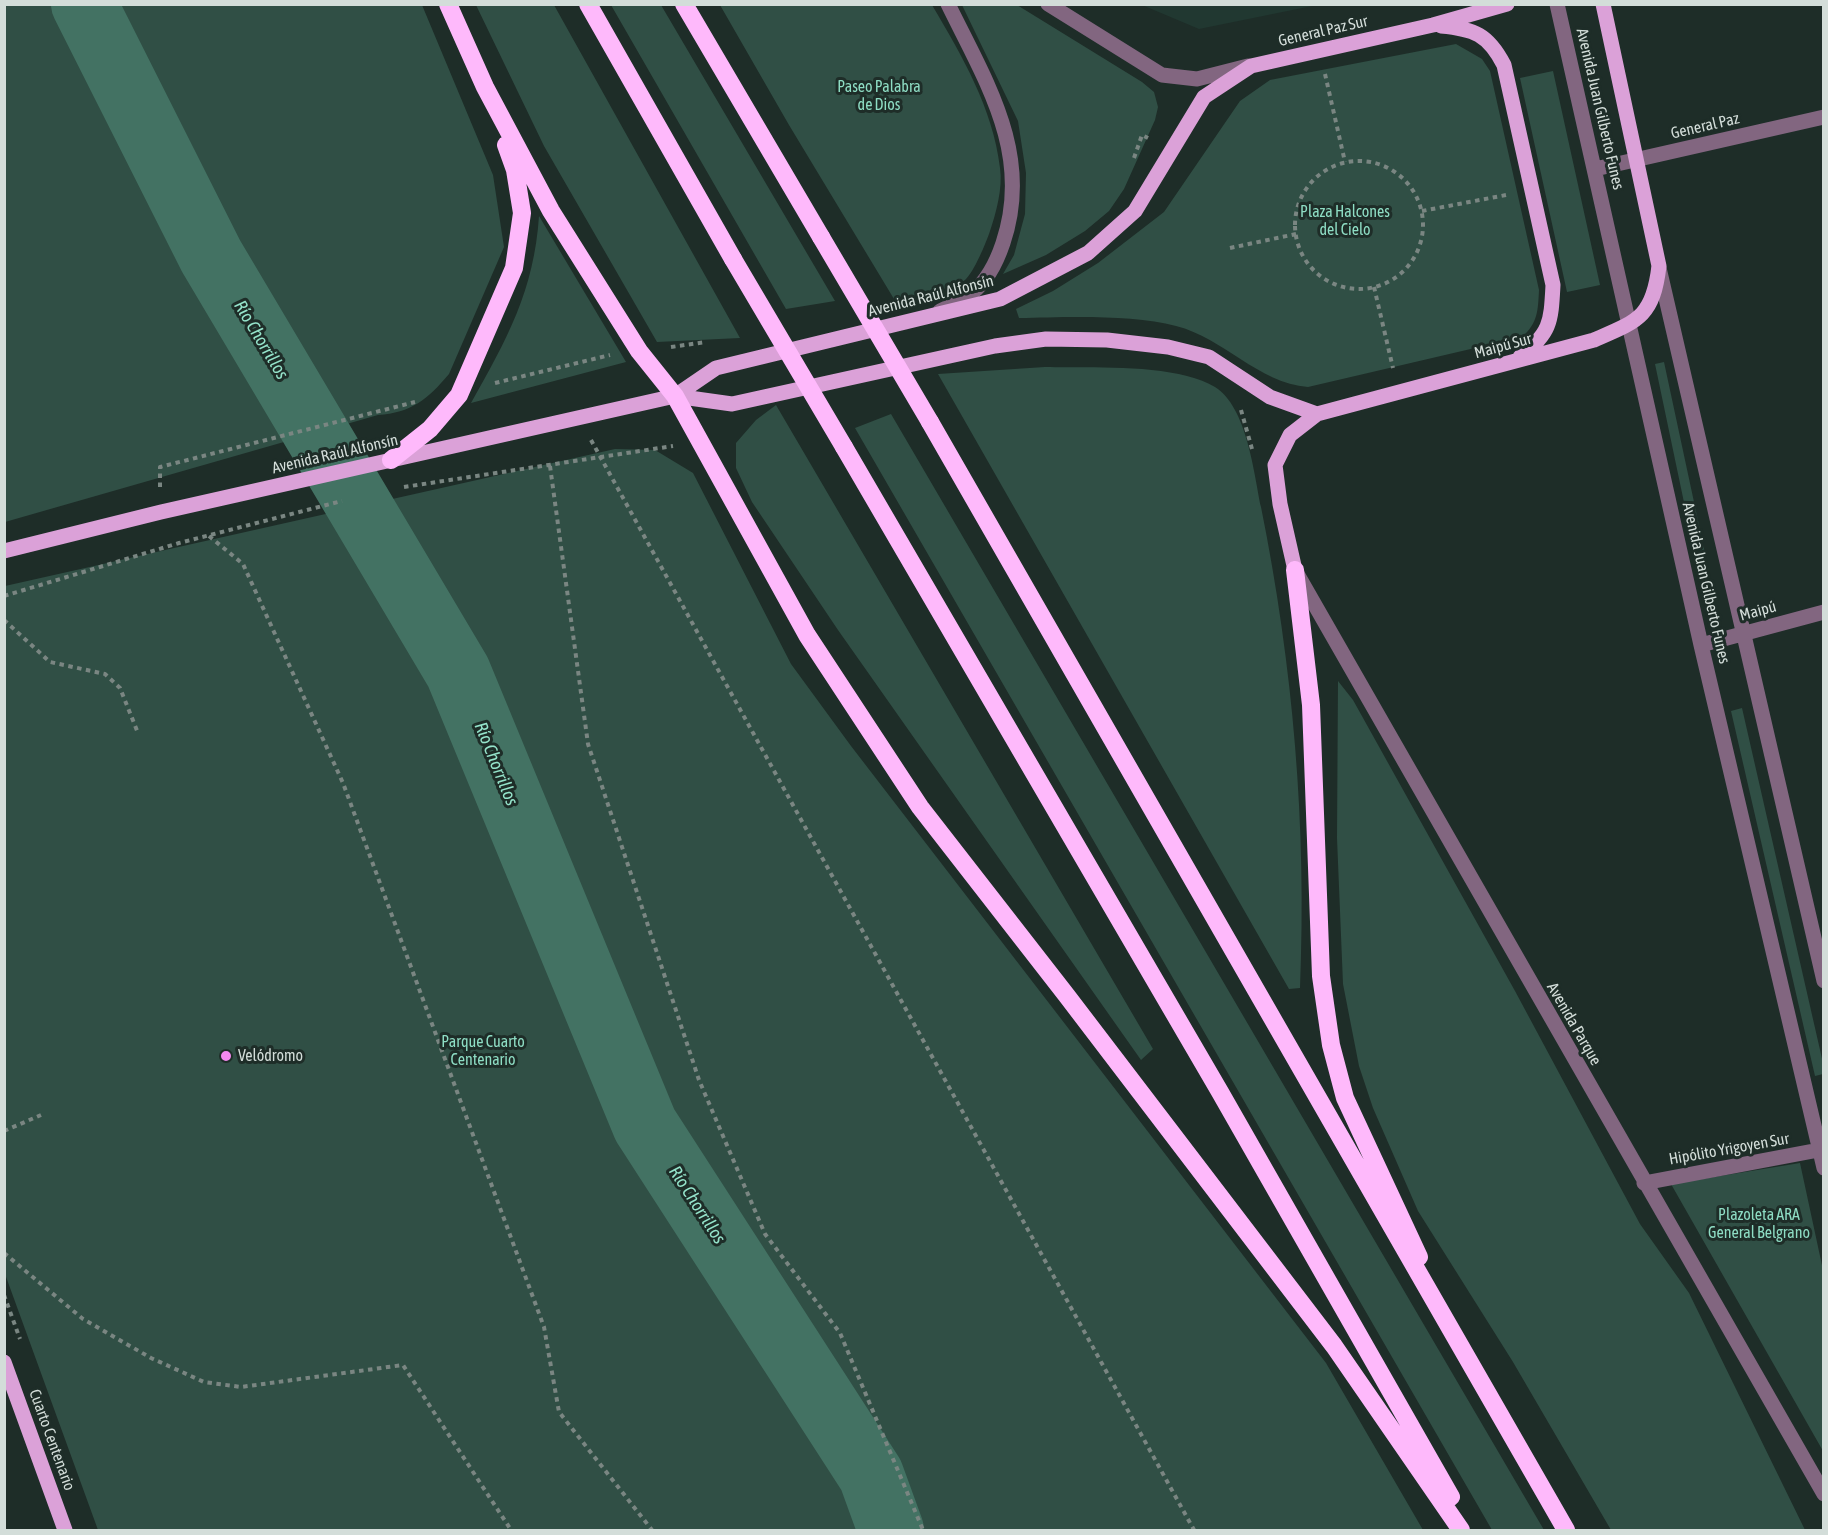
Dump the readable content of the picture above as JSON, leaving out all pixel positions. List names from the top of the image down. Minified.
{"streets":{"main road":["General Paz Sur","Avenida Juan Gilberto Funes","Avenida Raúl Alfonsín","Maipú Sur","Cuarto Centenario"],"street":["General Paz","Maipú","Avenida Parque","Hipólito Yrigoyen Sur"]},"crossings":[["General Paz Sur","Avenida Raúl Alfonsín"],["Avenida Juan Gilberto Funes","General Paz"],["Avenida Juan Gilberto Funes","Maipú Sur"],["Avenida Juan Gilberto Funes","Maipú"],["Avenida Juan Gilberto Funes","Hipólito Yrigoyen Sur"],["Avenida Raúl Alfonsín","Maipú Sur"],["Avenida Parque","Hipólito Yrigoyen Sur"]],"water":["Río Chorrillos"],"parks":["Paseo Palabra de Dios","Plaza Halcones del Cielo","Parque Cuarto Centenario","Plazoleta ARA General Belgrano"],"places":["Velódromo"]}
